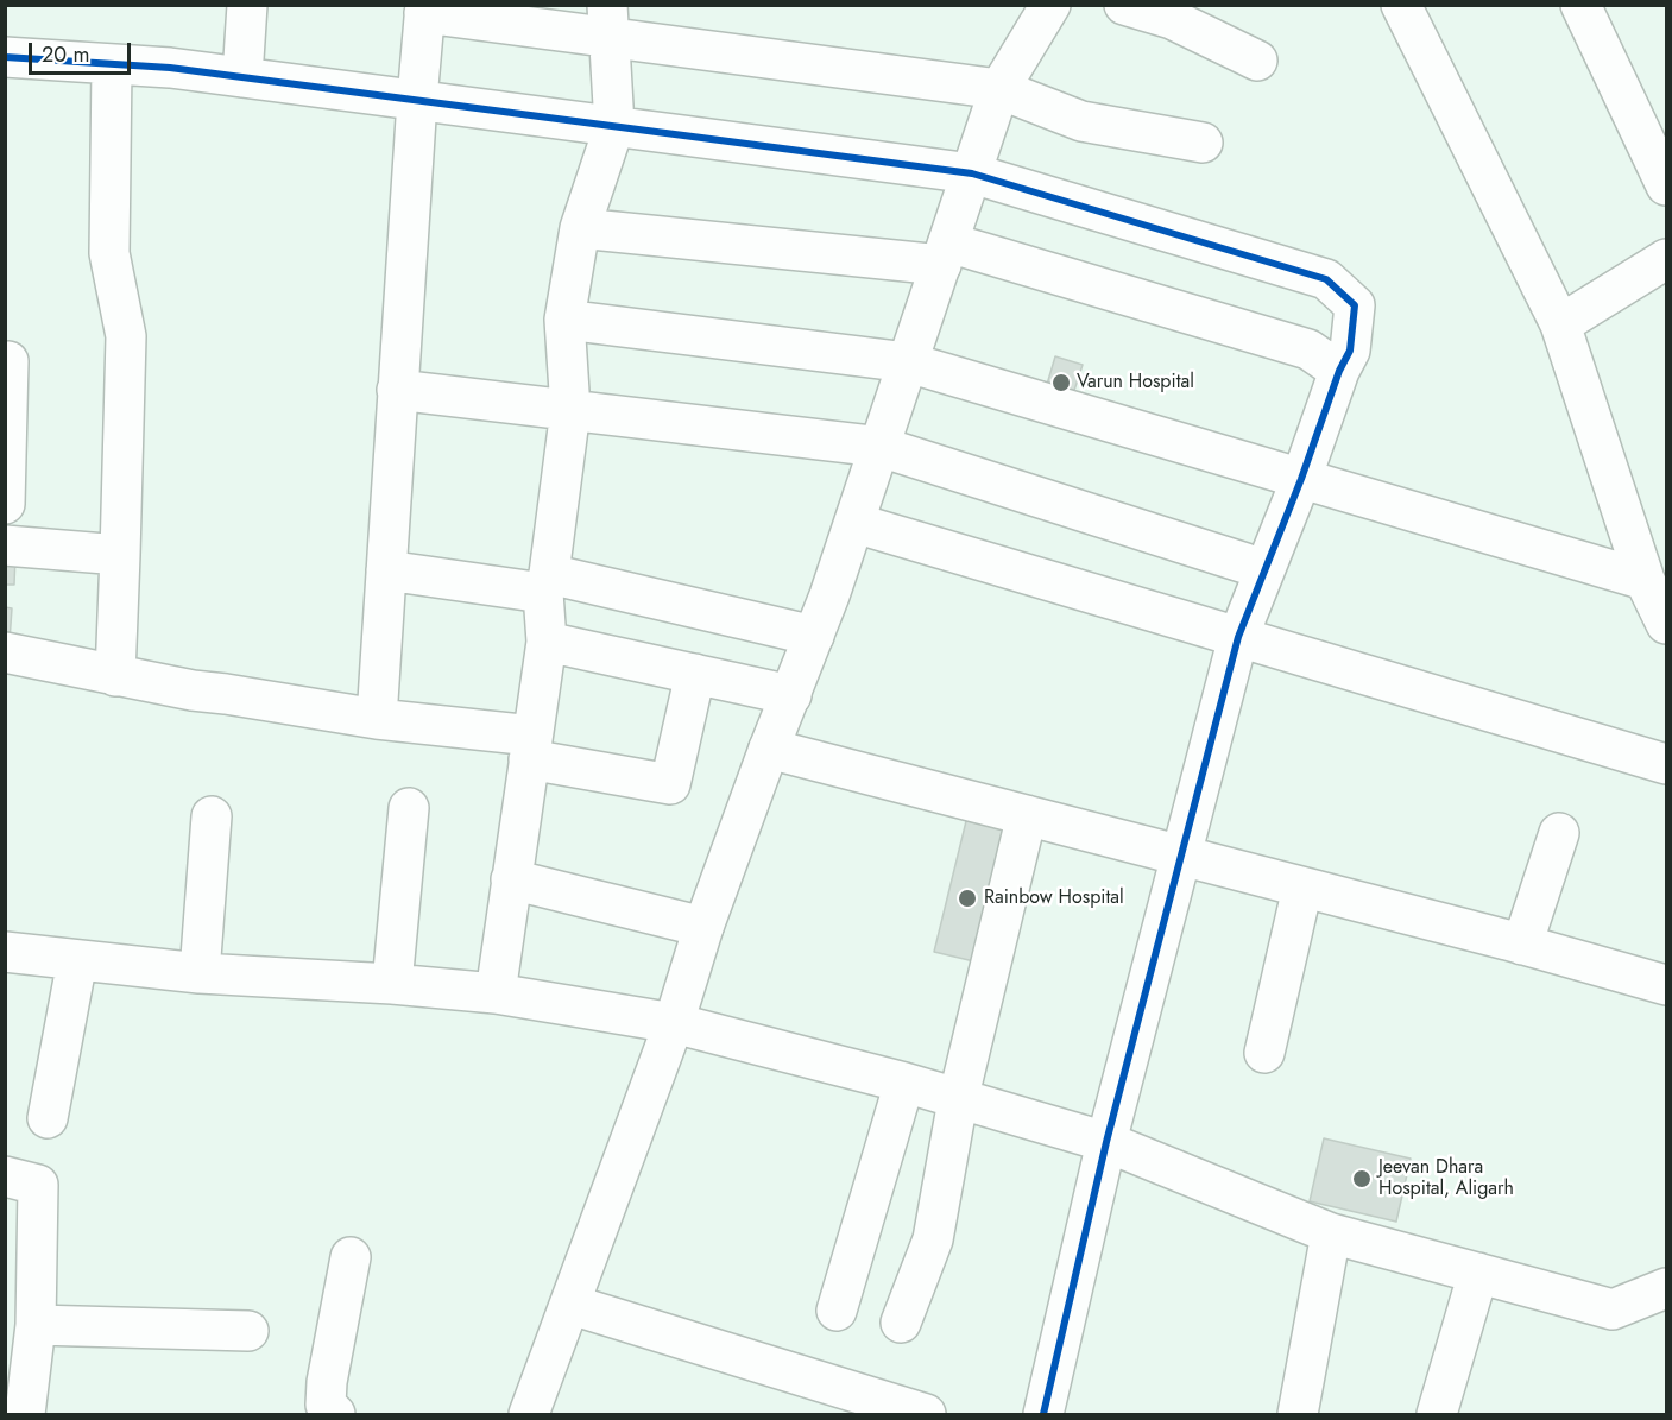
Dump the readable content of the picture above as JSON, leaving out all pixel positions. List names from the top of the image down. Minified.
{"places":["Varun Hospital","Rainbow Hospital","Jeevan Dhara Hospital, Aligarh"],"scale_bar":"20 m"}
